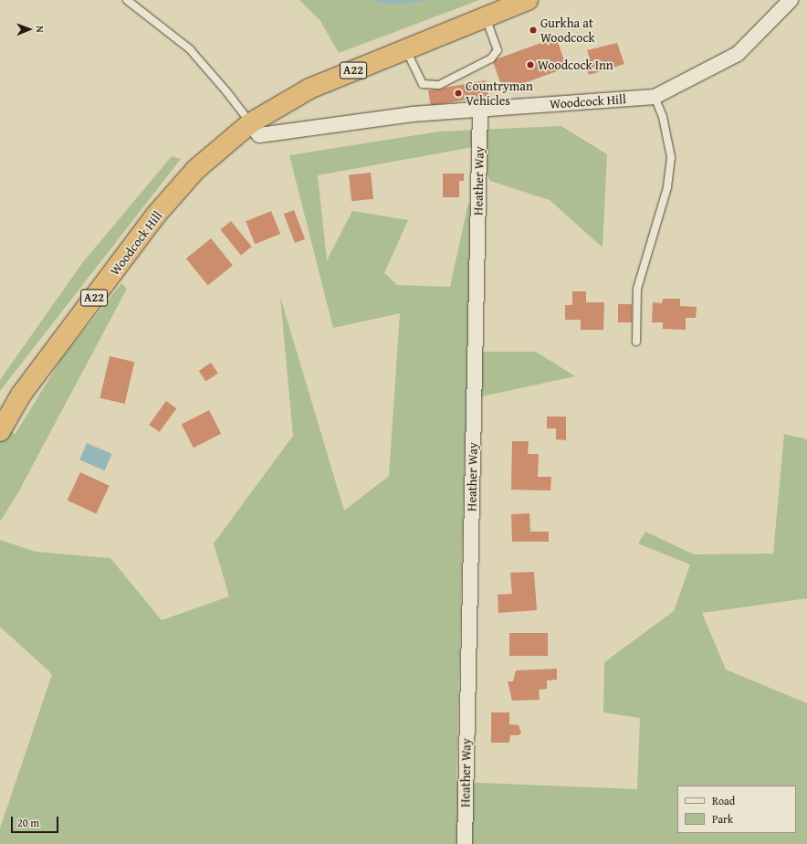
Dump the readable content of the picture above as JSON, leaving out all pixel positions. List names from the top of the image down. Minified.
{"streets":{"highway":["A22","Woodcock Hill"],"street":["Heather Way"]},"crossings":[["Woodcock Hill","Heather Way"]],"places":["Gurkha at Woodcock","Woodcock Inn","Countryman Vehicles"],"legend":["Road","Park"],"scale_bar":"20 m","north":"right"}
